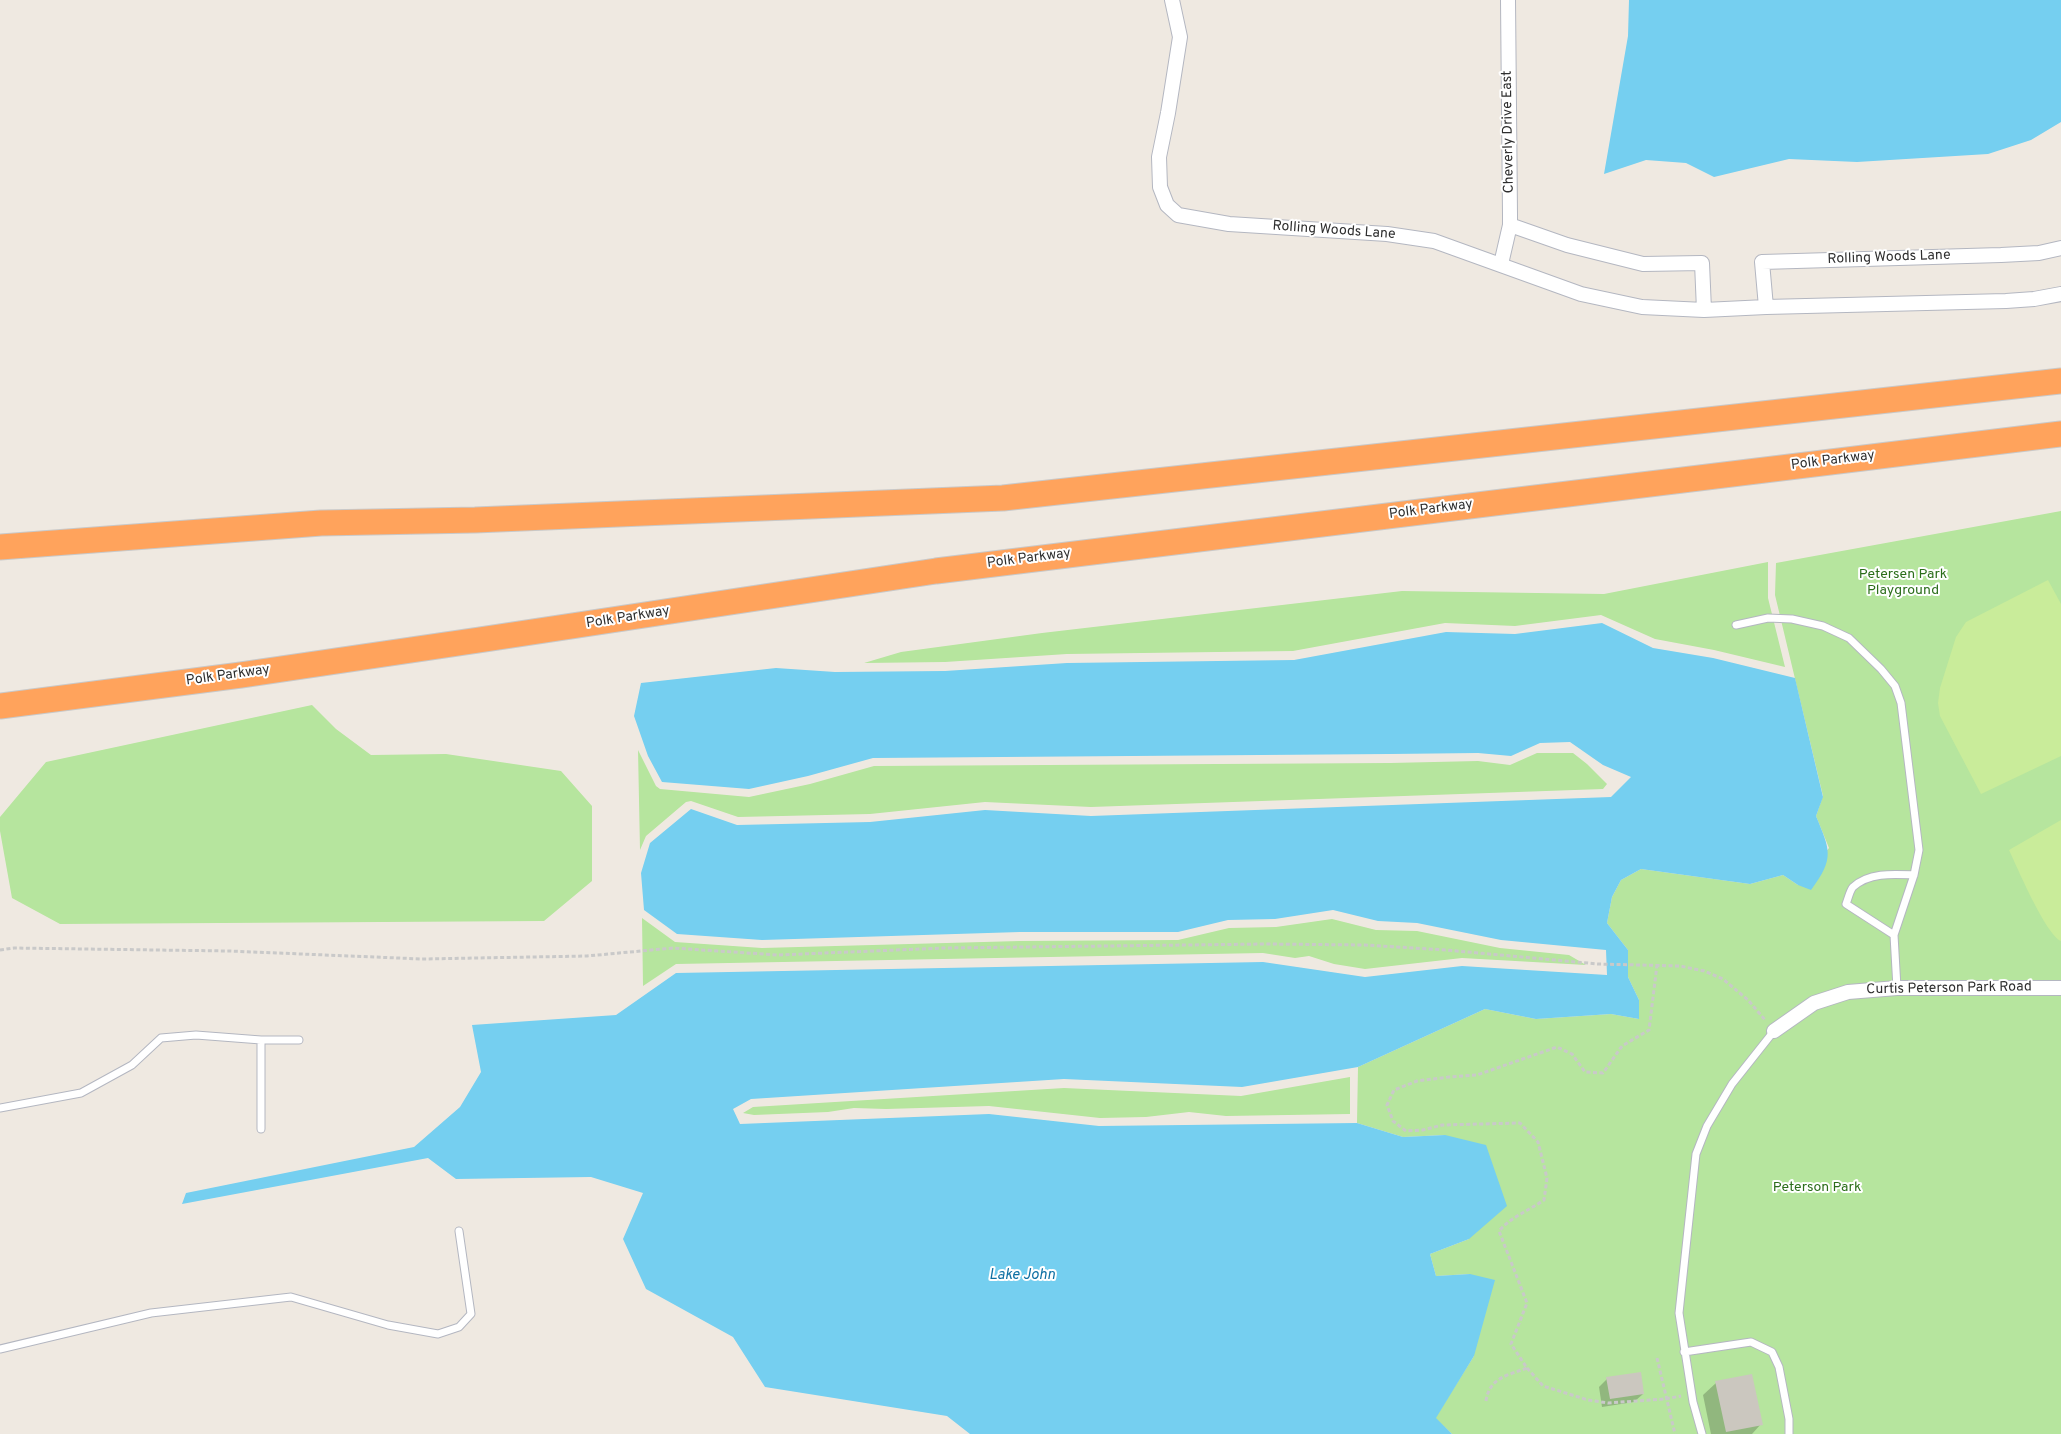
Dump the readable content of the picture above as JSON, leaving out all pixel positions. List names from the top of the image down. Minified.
{"streets":{"highway":["Polk Parkway"],"street":["Cheverly Drive East","Rolling Woods Lane","Curtis Peterson Park Road"]},"crossings":[["Cheverly Drive East","Rolling Woods Lane"]],"water":["Lake John"],"parks":["Petersen Park Playground","Peterson Park"]}
